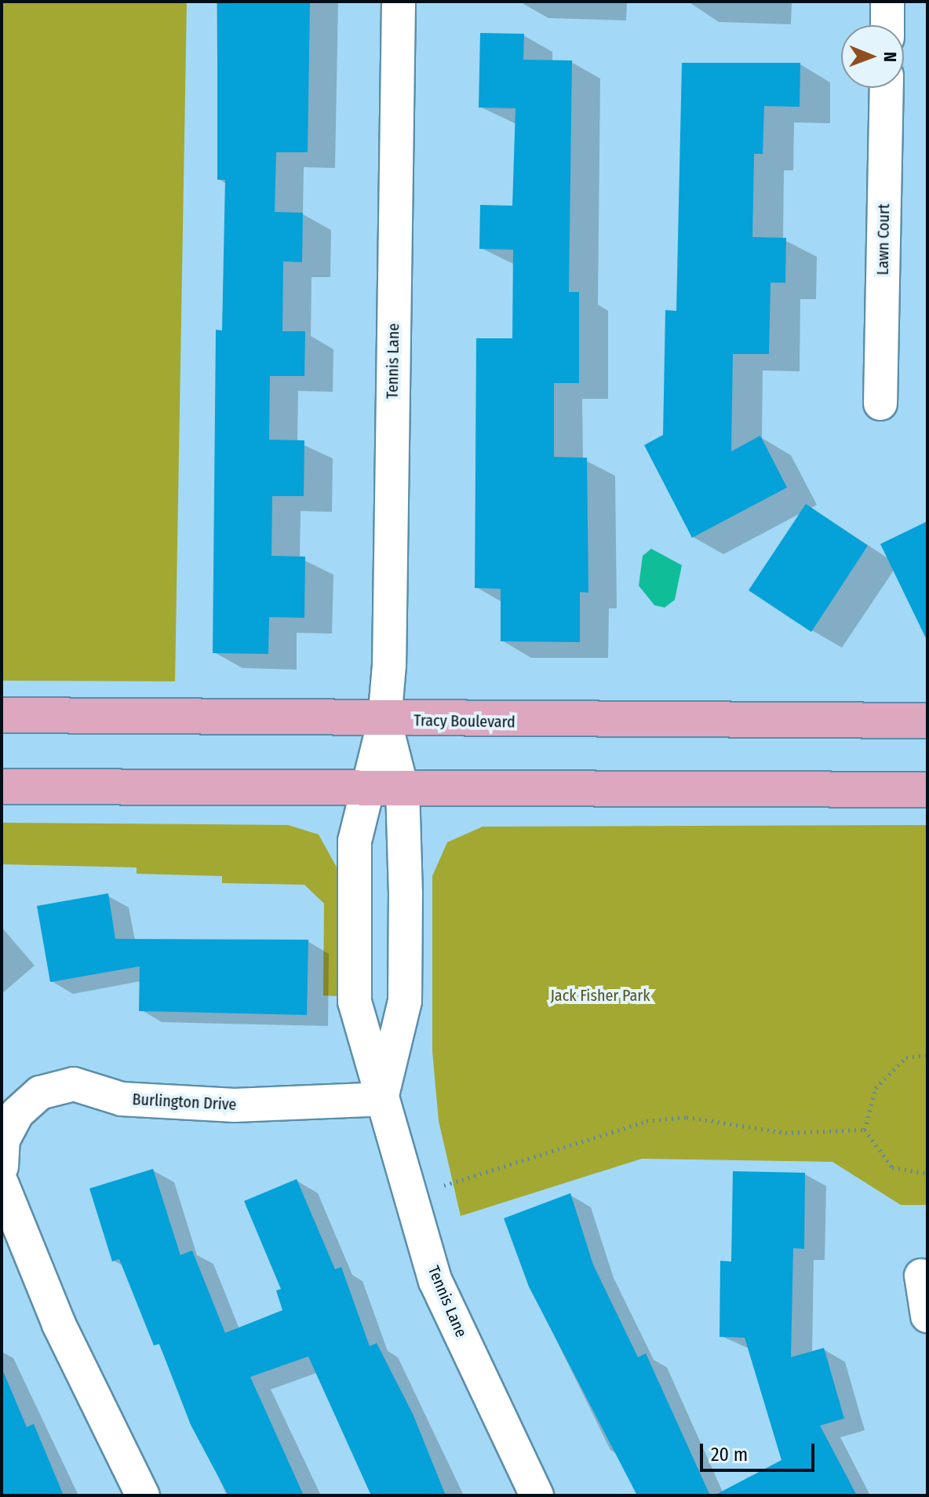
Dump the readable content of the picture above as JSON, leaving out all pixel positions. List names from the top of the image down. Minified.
{"streets":{"main road":["Tracy Boulevard"],"street":["Lawn Court","Tennis Lane","Burlington Drive"]},"crossings":[["Tennis Lane","Tracy Boulevard"],["Tennis Lane","Burlington Drive"]],"parks":["Jack Fisher Park"],"scale_bar":"20 m","north":"right"}
